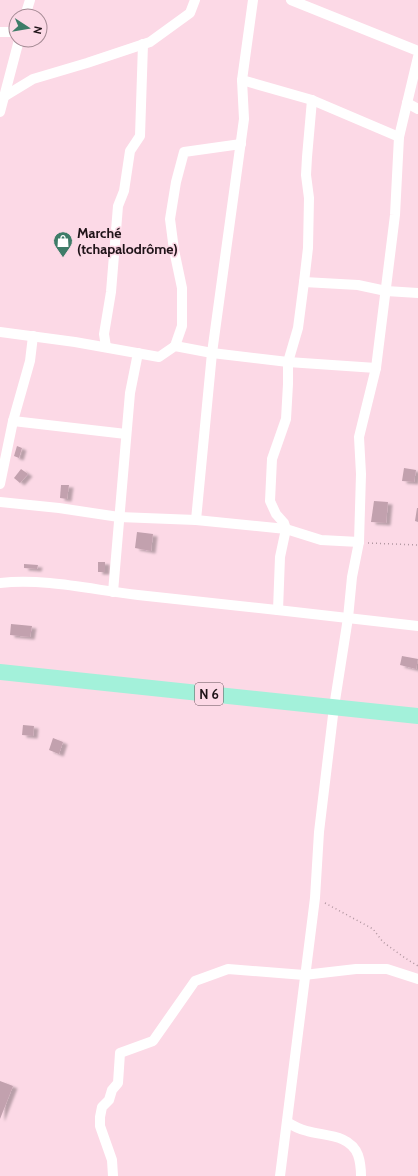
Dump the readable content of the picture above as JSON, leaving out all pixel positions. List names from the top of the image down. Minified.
{"streets":{"main road":["N 6"]},"places":{"shop":["Marché (tchapalodrôme)"]},"north":"right"}
